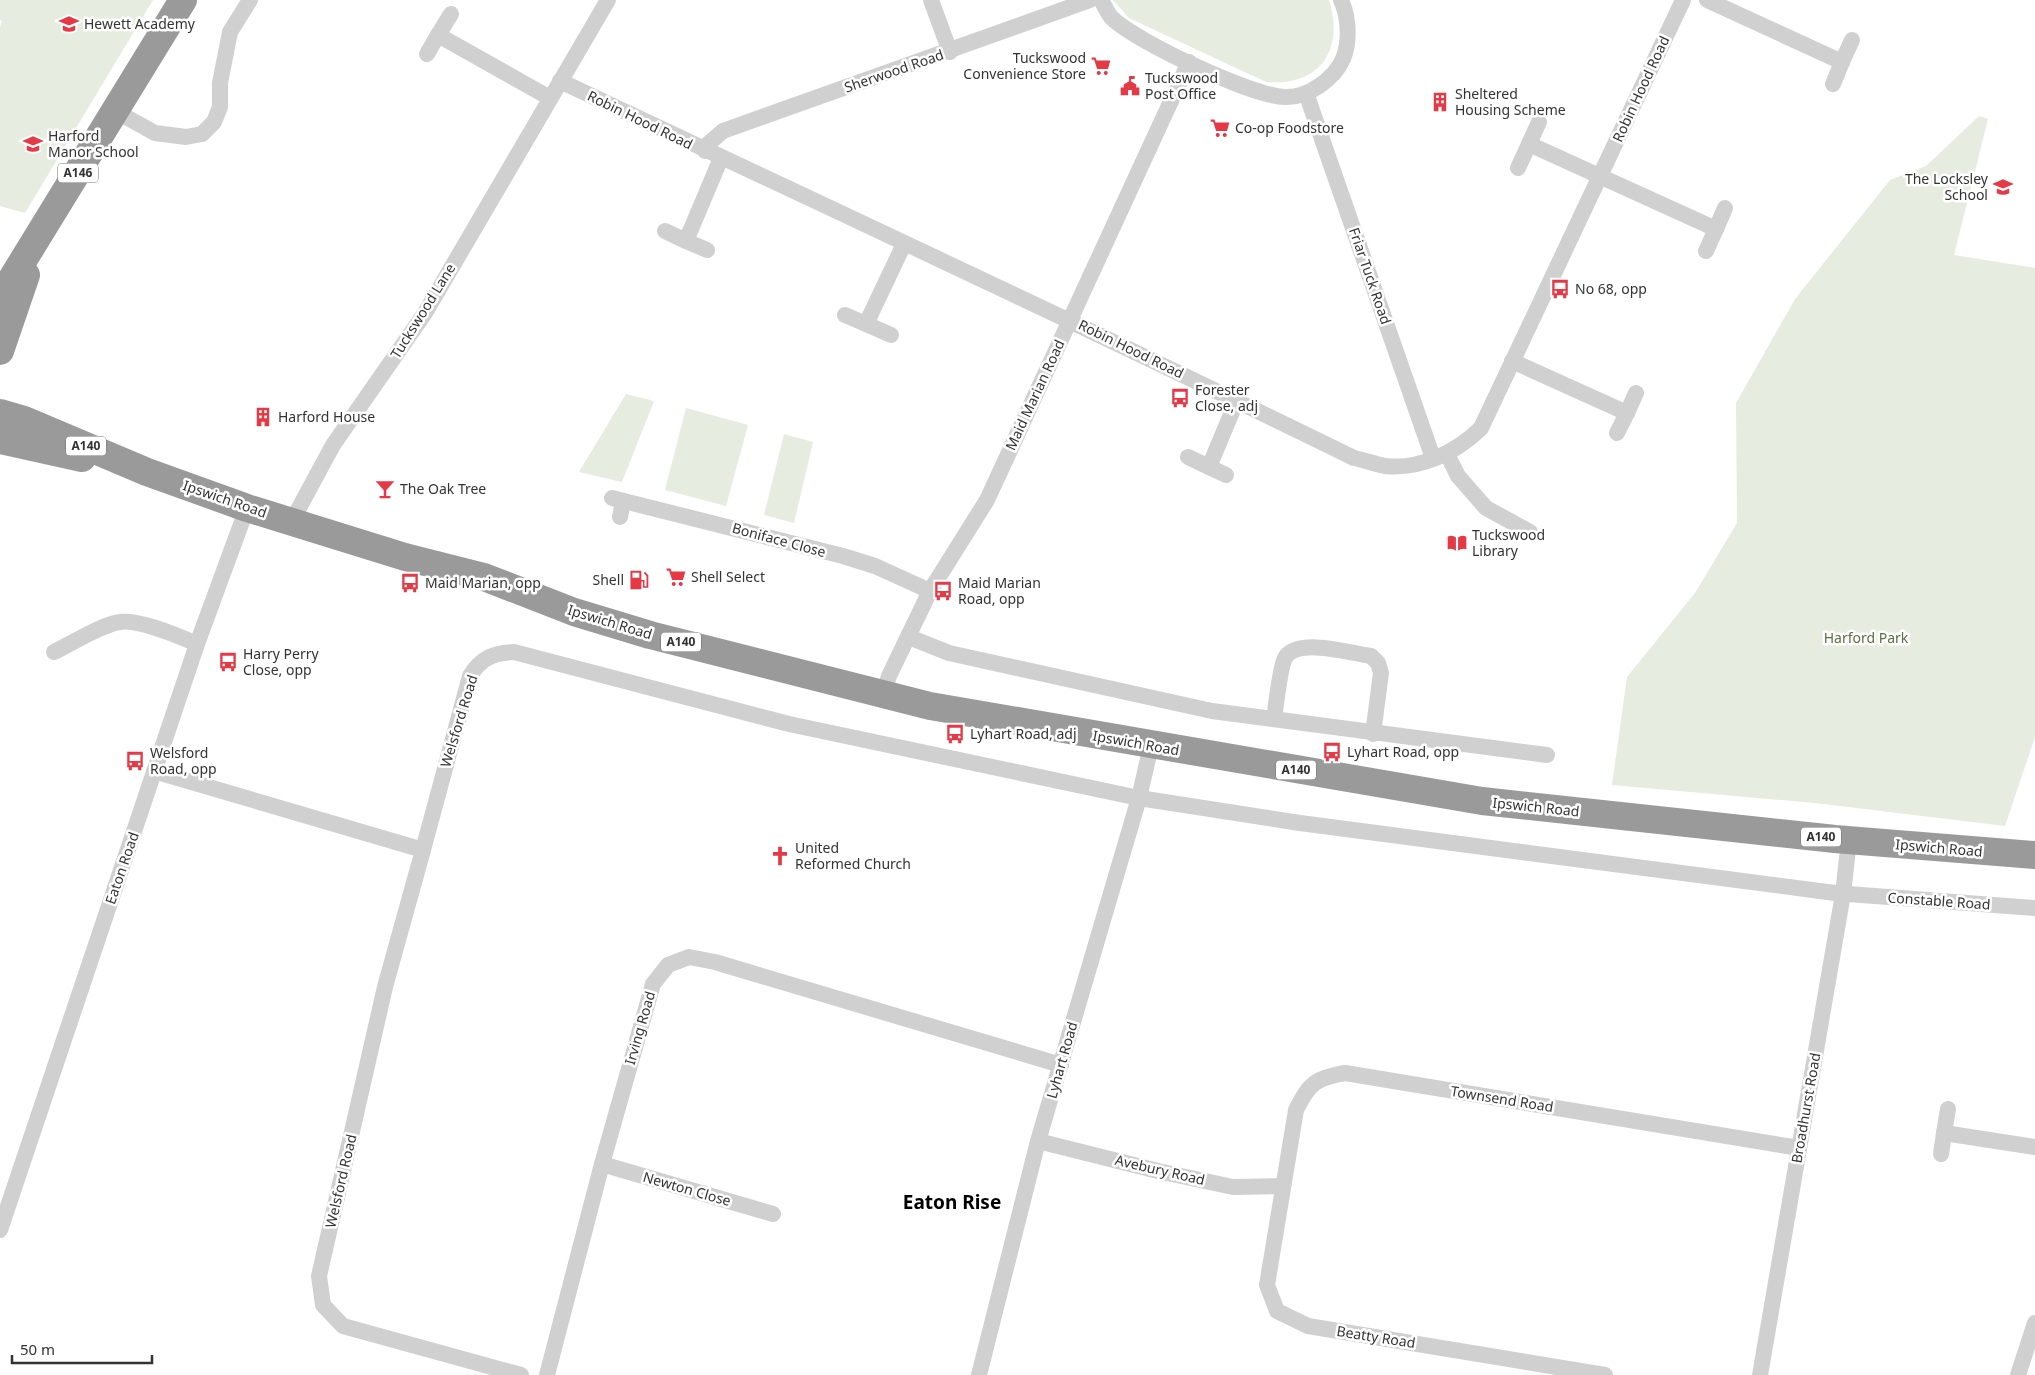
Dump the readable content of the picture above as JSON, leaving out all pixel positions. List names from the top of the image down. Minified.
{"streets":{"highway":["A146","A140","Ipswich Road"],"street":["Sherwood Road","Robin Hood Road","Friar Tuck Road","Tuckswood Lane","Maid Marian Road","Boniface Close","Welsford Road","Eaton Road","Constable Road","Irving Road","Lyhart Road","Townsend Road","Broadhurst Road","Avebury Road","Newton Close","Beatty Road"]},"crossings":[["Sherwood Road","Robin Hood Road"],["Robin Hood Road","Friar Tuck Road"],["Robin Hood Road","Tuckswood Lane"],["Robin Hood Road","Maid Marian Road"],["Tuckswood Lane","Ipswich Road"],["Maid Marian Road","Ipswich Road"],["Maid Marian Road","Boniface Close"],["Ipswich Road","Eaton Road"],["Ipswich Road","Lyhart Road"],["Ipswich Road","Broadhurst Road"],["Welsford Road","Lyhart Road"],["Constable Road","Broadhurst Road"],["Irving Road","Lyhart Road"],["Irving Road","Newton Close"],["Lyhart Road","Avebury Road"],["Townsend Road","Broadhurst Road"],["Townsend Road","Avebury Road"],["Townsend Road","Beatty Road"],["Avebury Road","Beatty Road"]],"districts":["Eaton Rise"],"parks":["Harford Park"],"places":{"school or university":["Hewett Academy","Harford Manor School","The Locksley School"],"supermarket":["Tuckswood Convenience Store","Co-op Foodstore","Shell Select"],"public building":["Tuckswood Post Office"],"building":["Sheltered Housing Scheme","Harford House"],"bus stop":["No 68, opp","Forester Close, adj","Maid Marian, opp","Maid Marian Road, opp","Harry Perry Close, opp","Lyhart Road, adj","Lyhart Road, opp","Welsford Road, opp"],"bar":["The Oak Tree"],"library":["Tuckswood Library"],"fuel station":["Shell"],"church":["United Reformed Church"]},"scale_bar":"50 m"}
